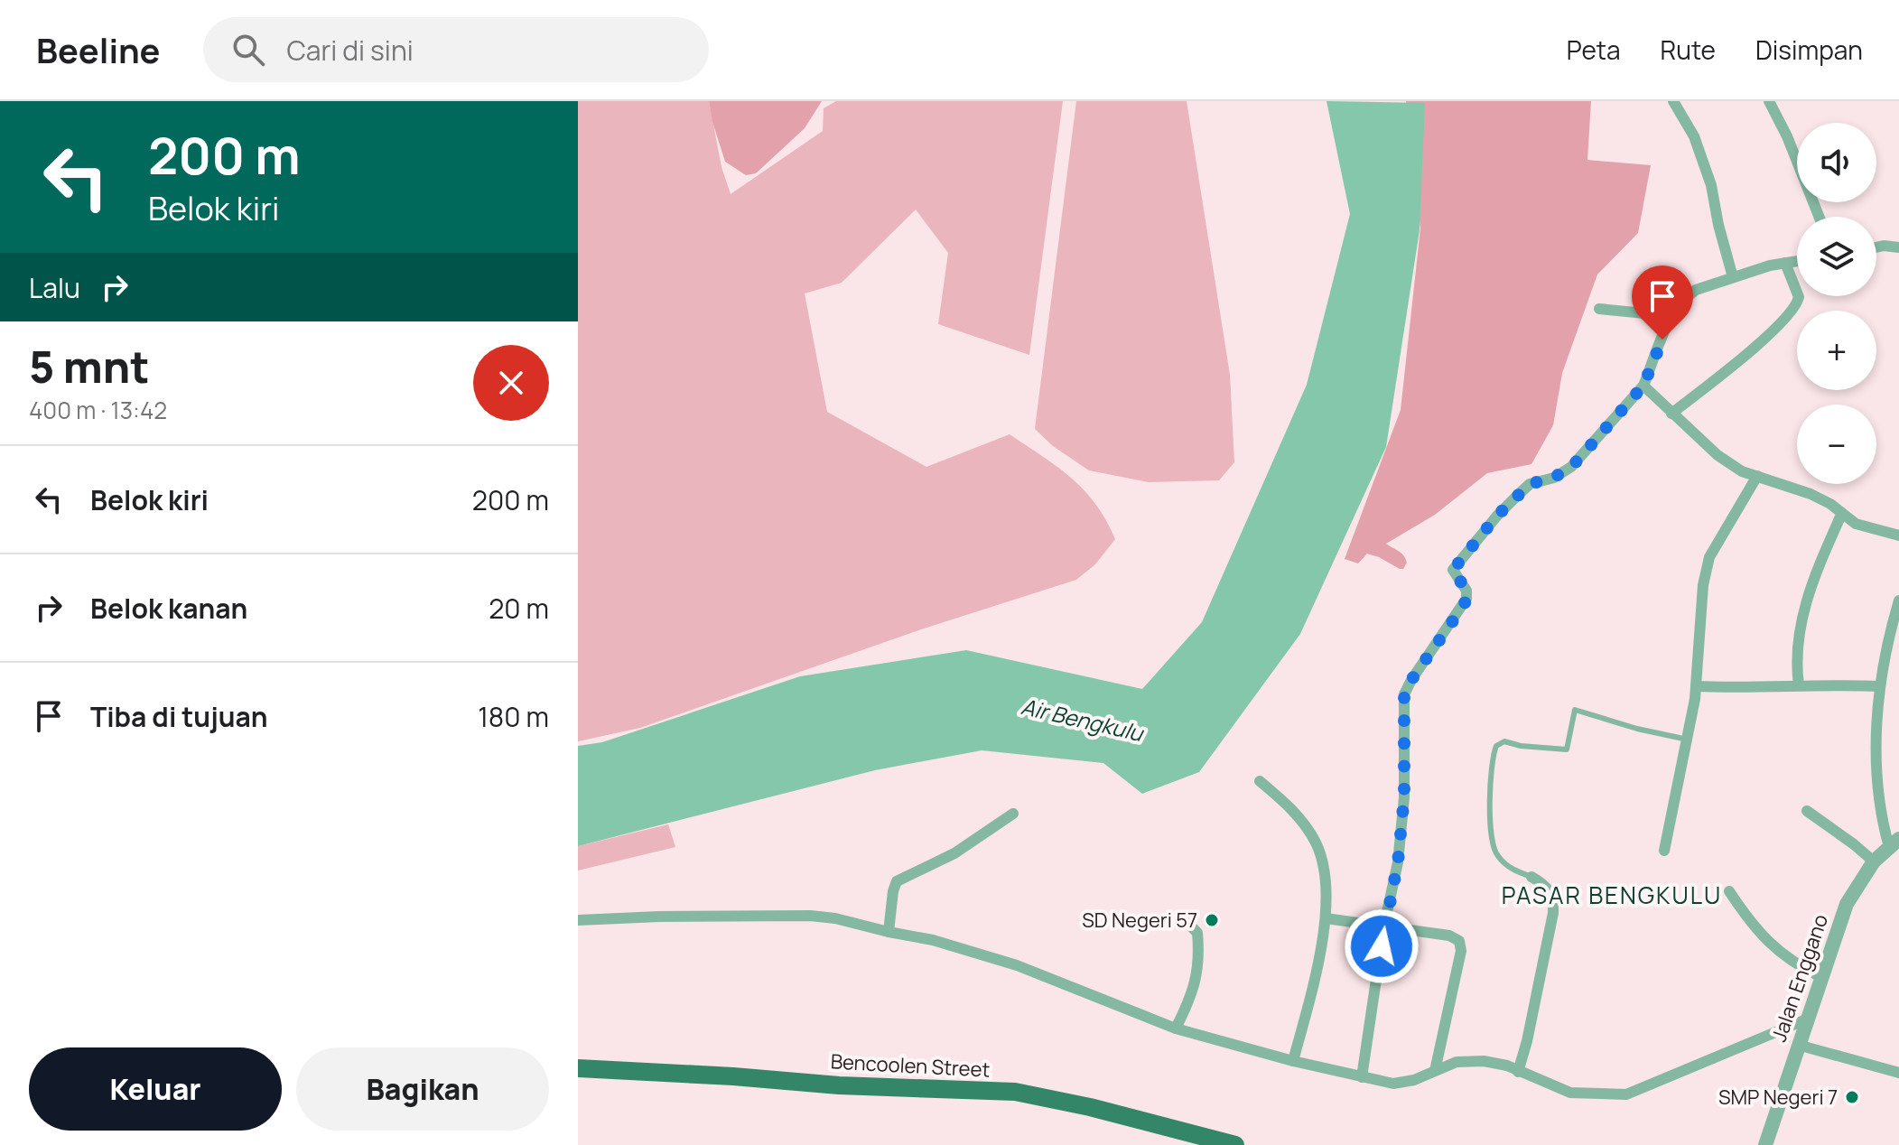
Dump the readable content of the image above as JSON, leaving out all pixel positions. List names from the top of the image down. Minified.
{"streets":{"main road":["Bencoolen Street"],"street":["Jalan Enggano"]},"districts":["PASAR BENGKULU"],"water":["Air Bengkulu"],"places":["SD Negeri 57","SMP Negeri 7"],"page":{"header":"Beeline","search":"Cari di sini","nav":["Peta","Rute","Disimpan"],"turn":["200 m","Belok kiri"],"map_buttons":["+","−"],"then":"Lalu","heading":["5 mnt","400 m · 13:42"],"list":[{"name":"Belok kiri","value":"200 m"},{"name":"Belok kanan","value":"20 m"},{"name":"Tiba di tujuan","value":"180 m"}],"buttons":["Keluar","Bagikan"]}}
